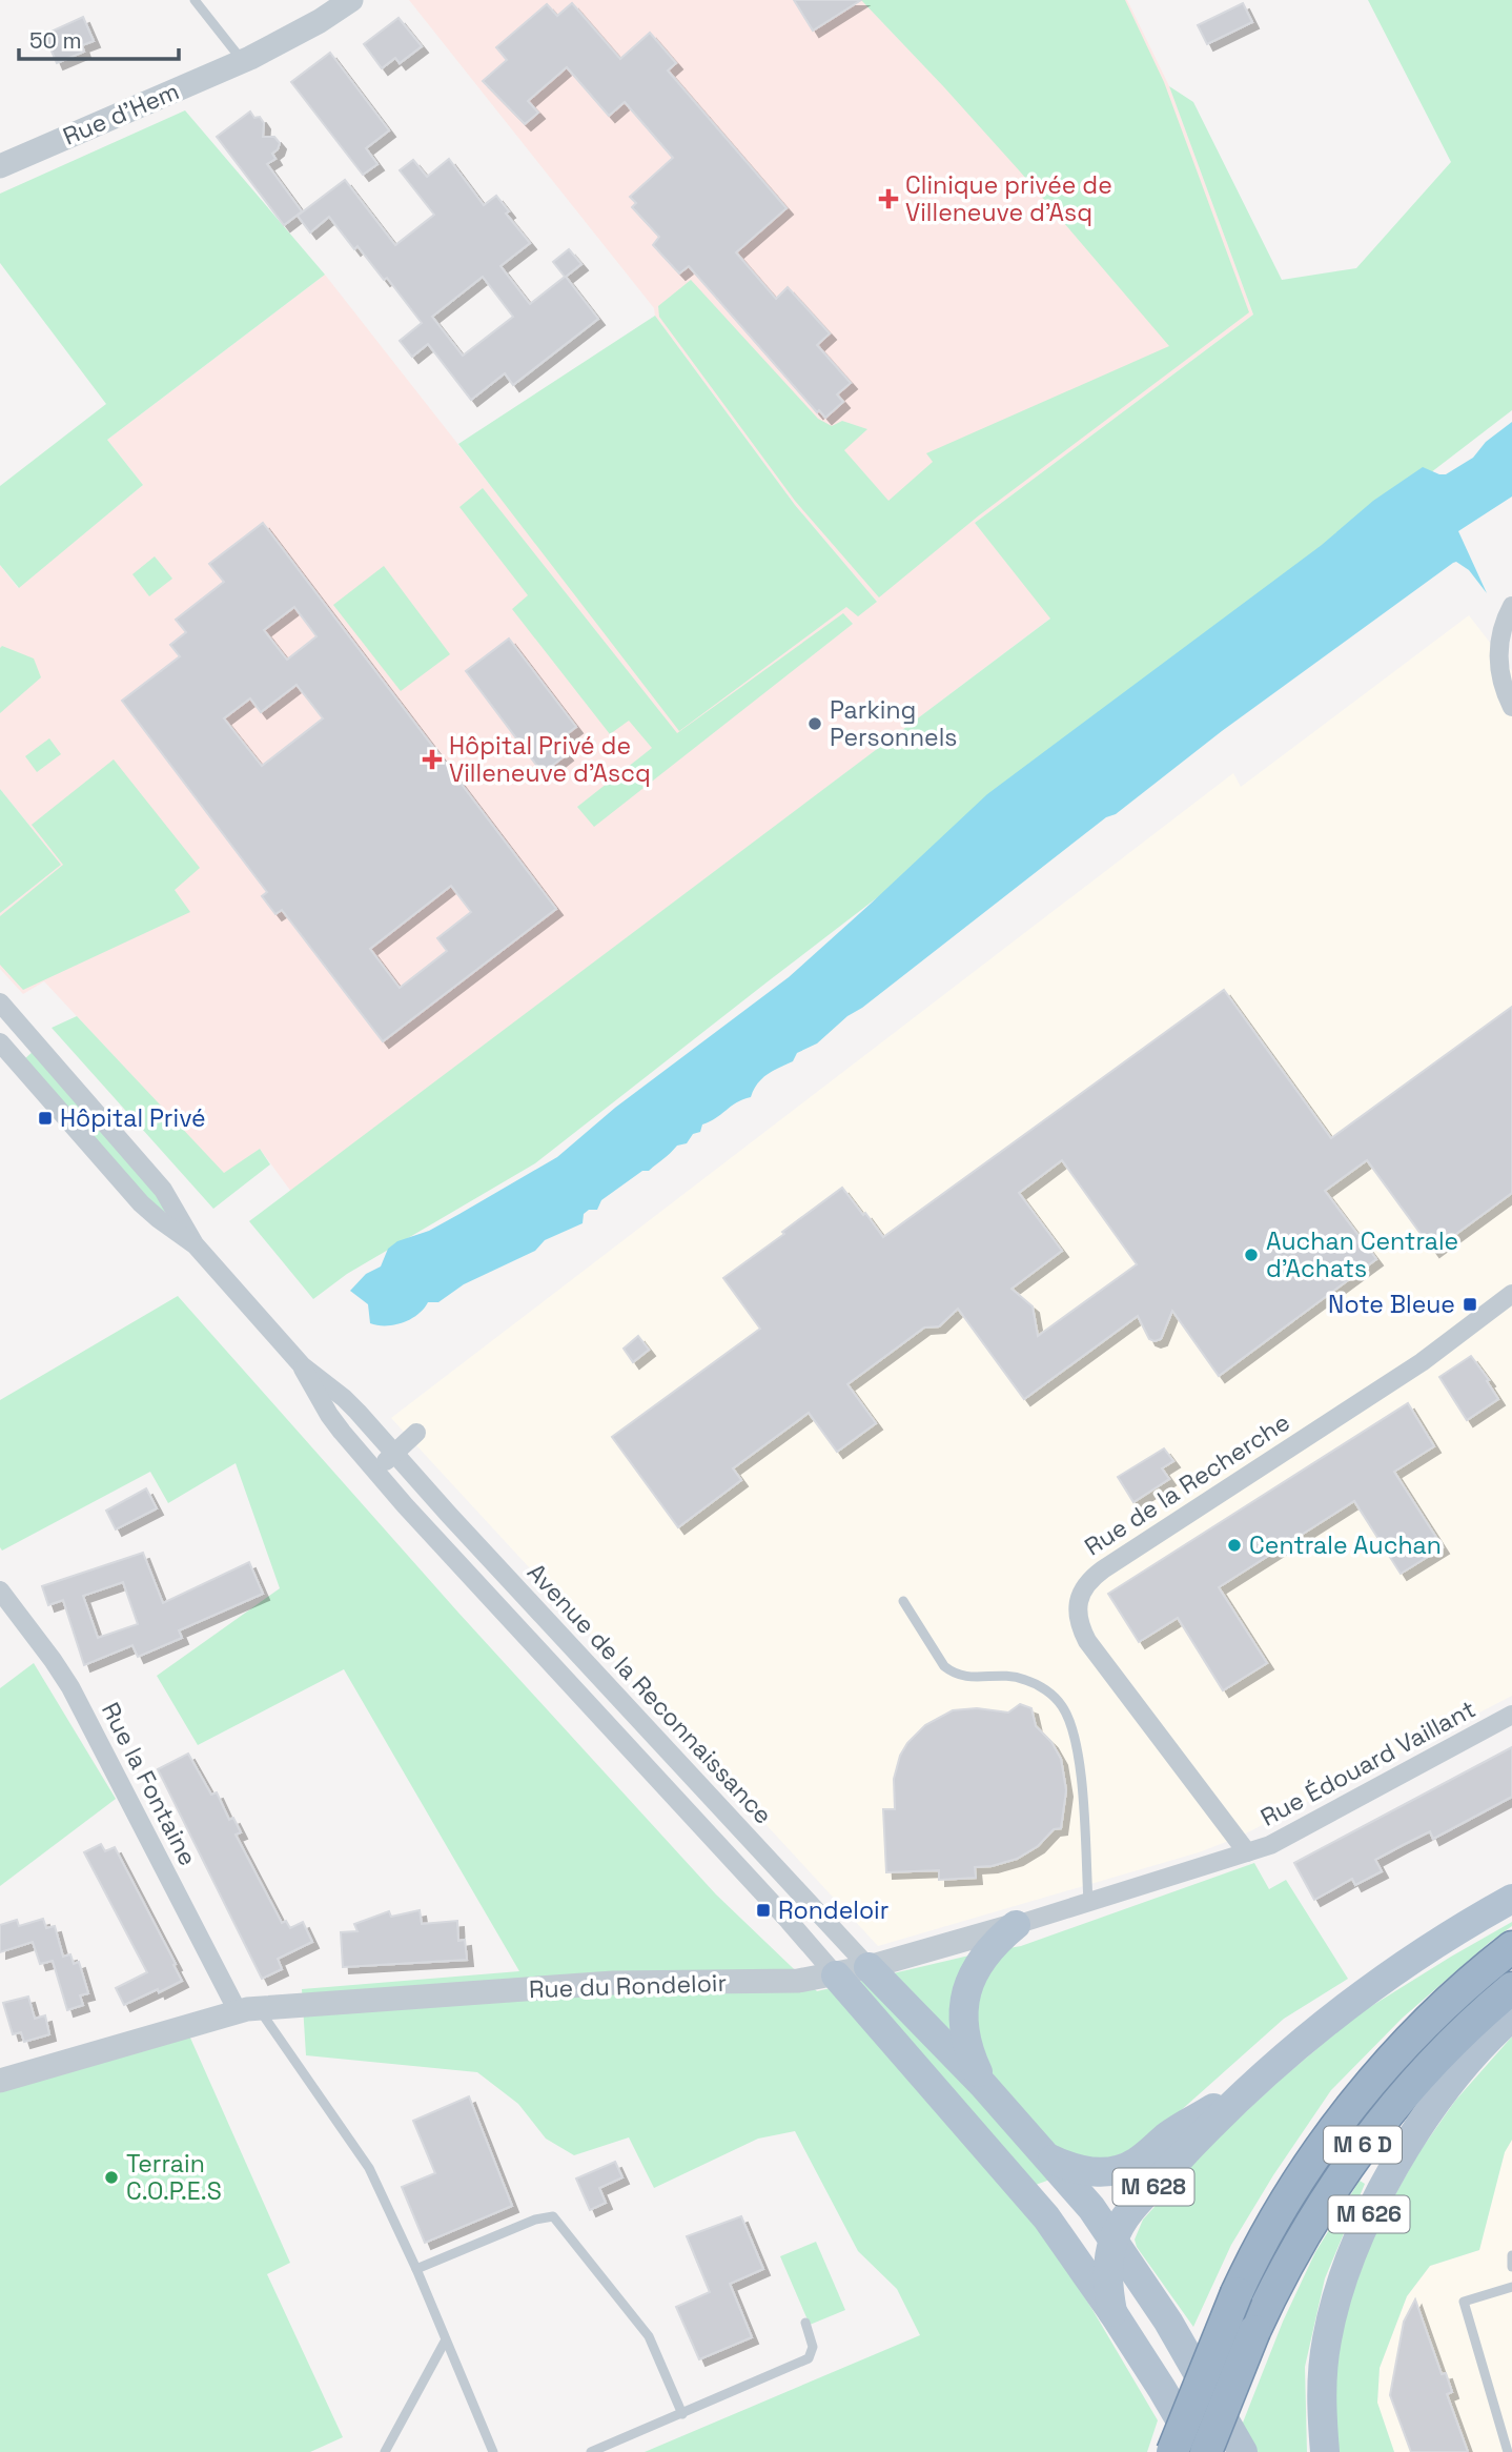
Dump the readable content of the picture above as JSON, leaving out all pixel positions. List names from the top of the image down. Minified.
{"streets":{"highway":["M 6 D"],"main road":["M 628","M 626"],"street":["Rue d'Hem","Rue de la Recherche","Avenue de la Reconnaissance","Rue Édouard Vaillant","Rue la Fontaine","Rue du Rondeloir"]},"crossings":[["Rue de la Recherche","Rue Édouard Vaillant"],["Rue de la Recherche","Rue du Rondeloir"],["Avenue de la Reconnaissance","Rue du Rondeloir"],["Rue Édouard Vaillant","Rue du Rondeloir"],["Rue la Fontaine","Rue du Rondeloir"]],"places":{"health":["Clinique privée de Villeneuve d'Asq","Hôpital Privé de Villeneuve d'Ascq"],"other":["Parking Personnels","Auchan Centrale d'Achats","Centrale Auchan","Terrain C.O.P.E.S"],"transit":["Hôpital Privé","Note Bleue","Rondeloir"]},"scale_bar":"50 m"}
